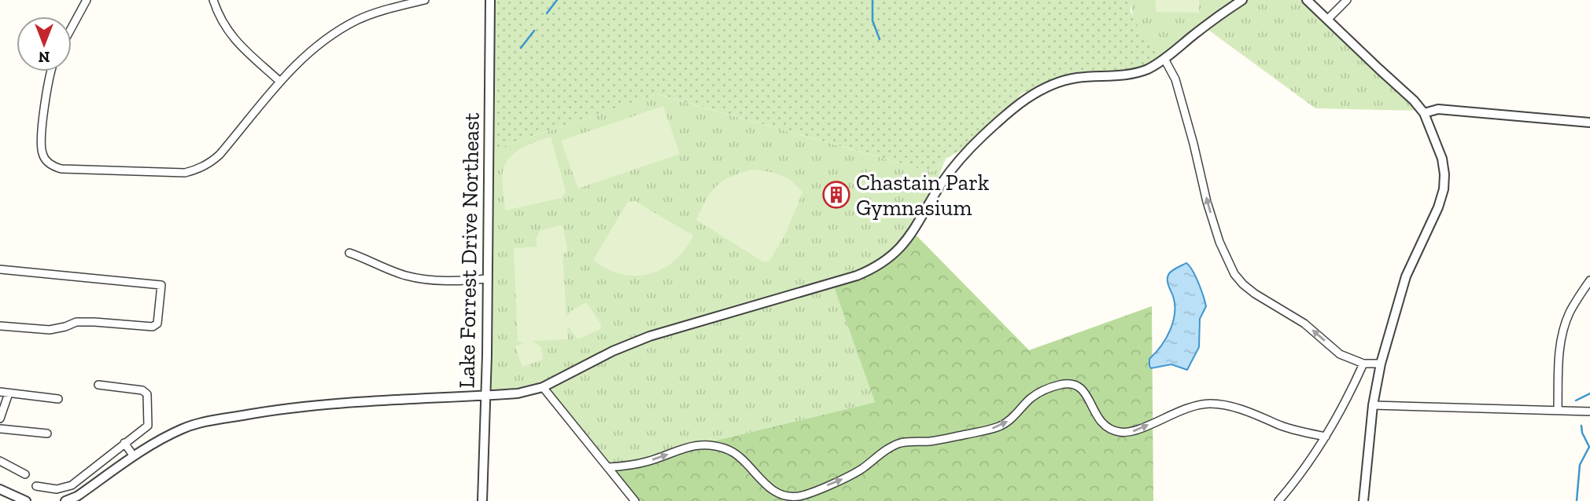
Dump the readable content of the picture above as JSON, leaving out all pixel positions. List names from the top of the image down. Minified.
{"streets":{"street":["Lake Forrest Drive Northeast"]},"places":{"building":["Chastain Park Gymnasium"]},"north":"bottom"}
